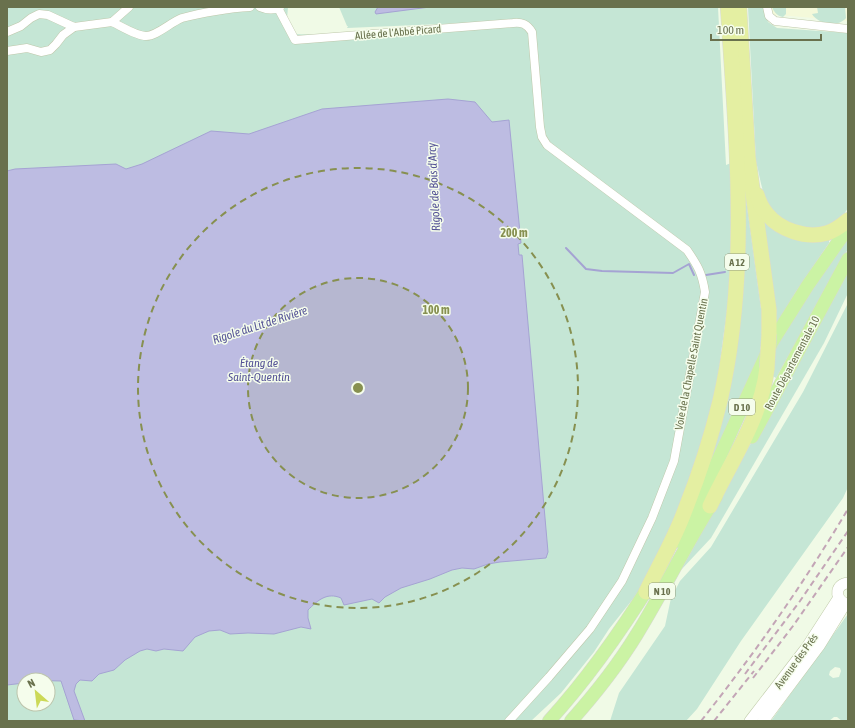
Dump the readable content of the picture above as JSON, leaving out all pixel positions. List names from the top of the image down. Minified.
{"streets":{"highway":["A 12","N 10"],"main road":["Route Départementale 10","D 10","Avenue des Prés"],"street":["Allée de l'Abbé Picard","Voie de la Chapelle Saint Quentin"]},"crossings":[["Allée de l'Abbé Picard","Voie de la Chapelle Saint Quentin"],["A 12","N 10"],["Route Départementale 10","N 10"],["D 10","N 10"]],"water":["Rigole de Bois d'Arcy","Rigole du Lit de Rivière","Étang de Saint-Quentin"],"scale_bar":"100 m","north":"top left","rings":["200 m","100 m"]}
